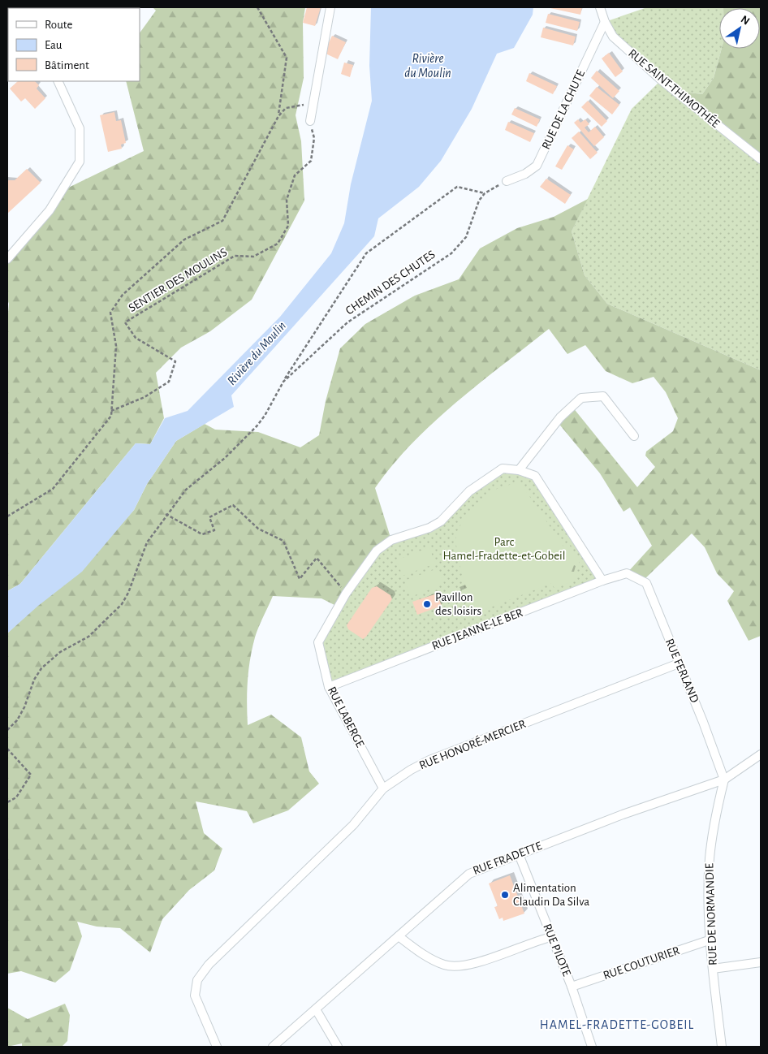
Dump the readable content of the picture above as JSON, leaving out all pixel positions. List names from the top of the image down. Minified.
{"streets":{"street":["RUE SAINT-THIMOTHÉE","RUE DE LA CHUTE","RUE JEANNE-LE BER","RUE FERLAND","RUE LABERGE","RUE HONORÉ-MERCIER","RUE FRADETTE","RUE DE NORMANDIE","RUE PILOTE","RUE COUTURIER"],"path":["SENTIER DES MOULINS","CHEMIN DES CHUTES"]},"crossings":[["RUE SAINT-THIMOTHÉE","RUE DE LA CHUTE"],["RUE JEANNE-LE BER","RUE FERLAND"],["RUE JEANNE-LE BER","RUE LABERGE"],["RUE FERLAND","RUE HONORÉ-MERCIER"],["RUE FERLAND","RUE FRADETTE"],["RUE FERLAND","RUE DE NORMANDIE"],["RUE LABERGE","RUE HONORÉ-MERCIER"],["RUE FRADETTE","RUE DE NORMANDIE"],["RUE FRADETTE","RUE PILOTE"],["RUE DE NORMANDIE","RUE COUTURIER"],["RUE PILOTE","RUE COUTURIER"]],"districts":["HAMEL-FRADETTE-GOBEIL"],"water":["Rivière du Moulin"],"parks":["Parc Hamel-Fradette-et-Gobeil"],"places":["Pavillon des loisirs","Alimentation Claudin Da Silva"],"legend":["Route","Eau","Bâtiment"],"north":"top right"}
